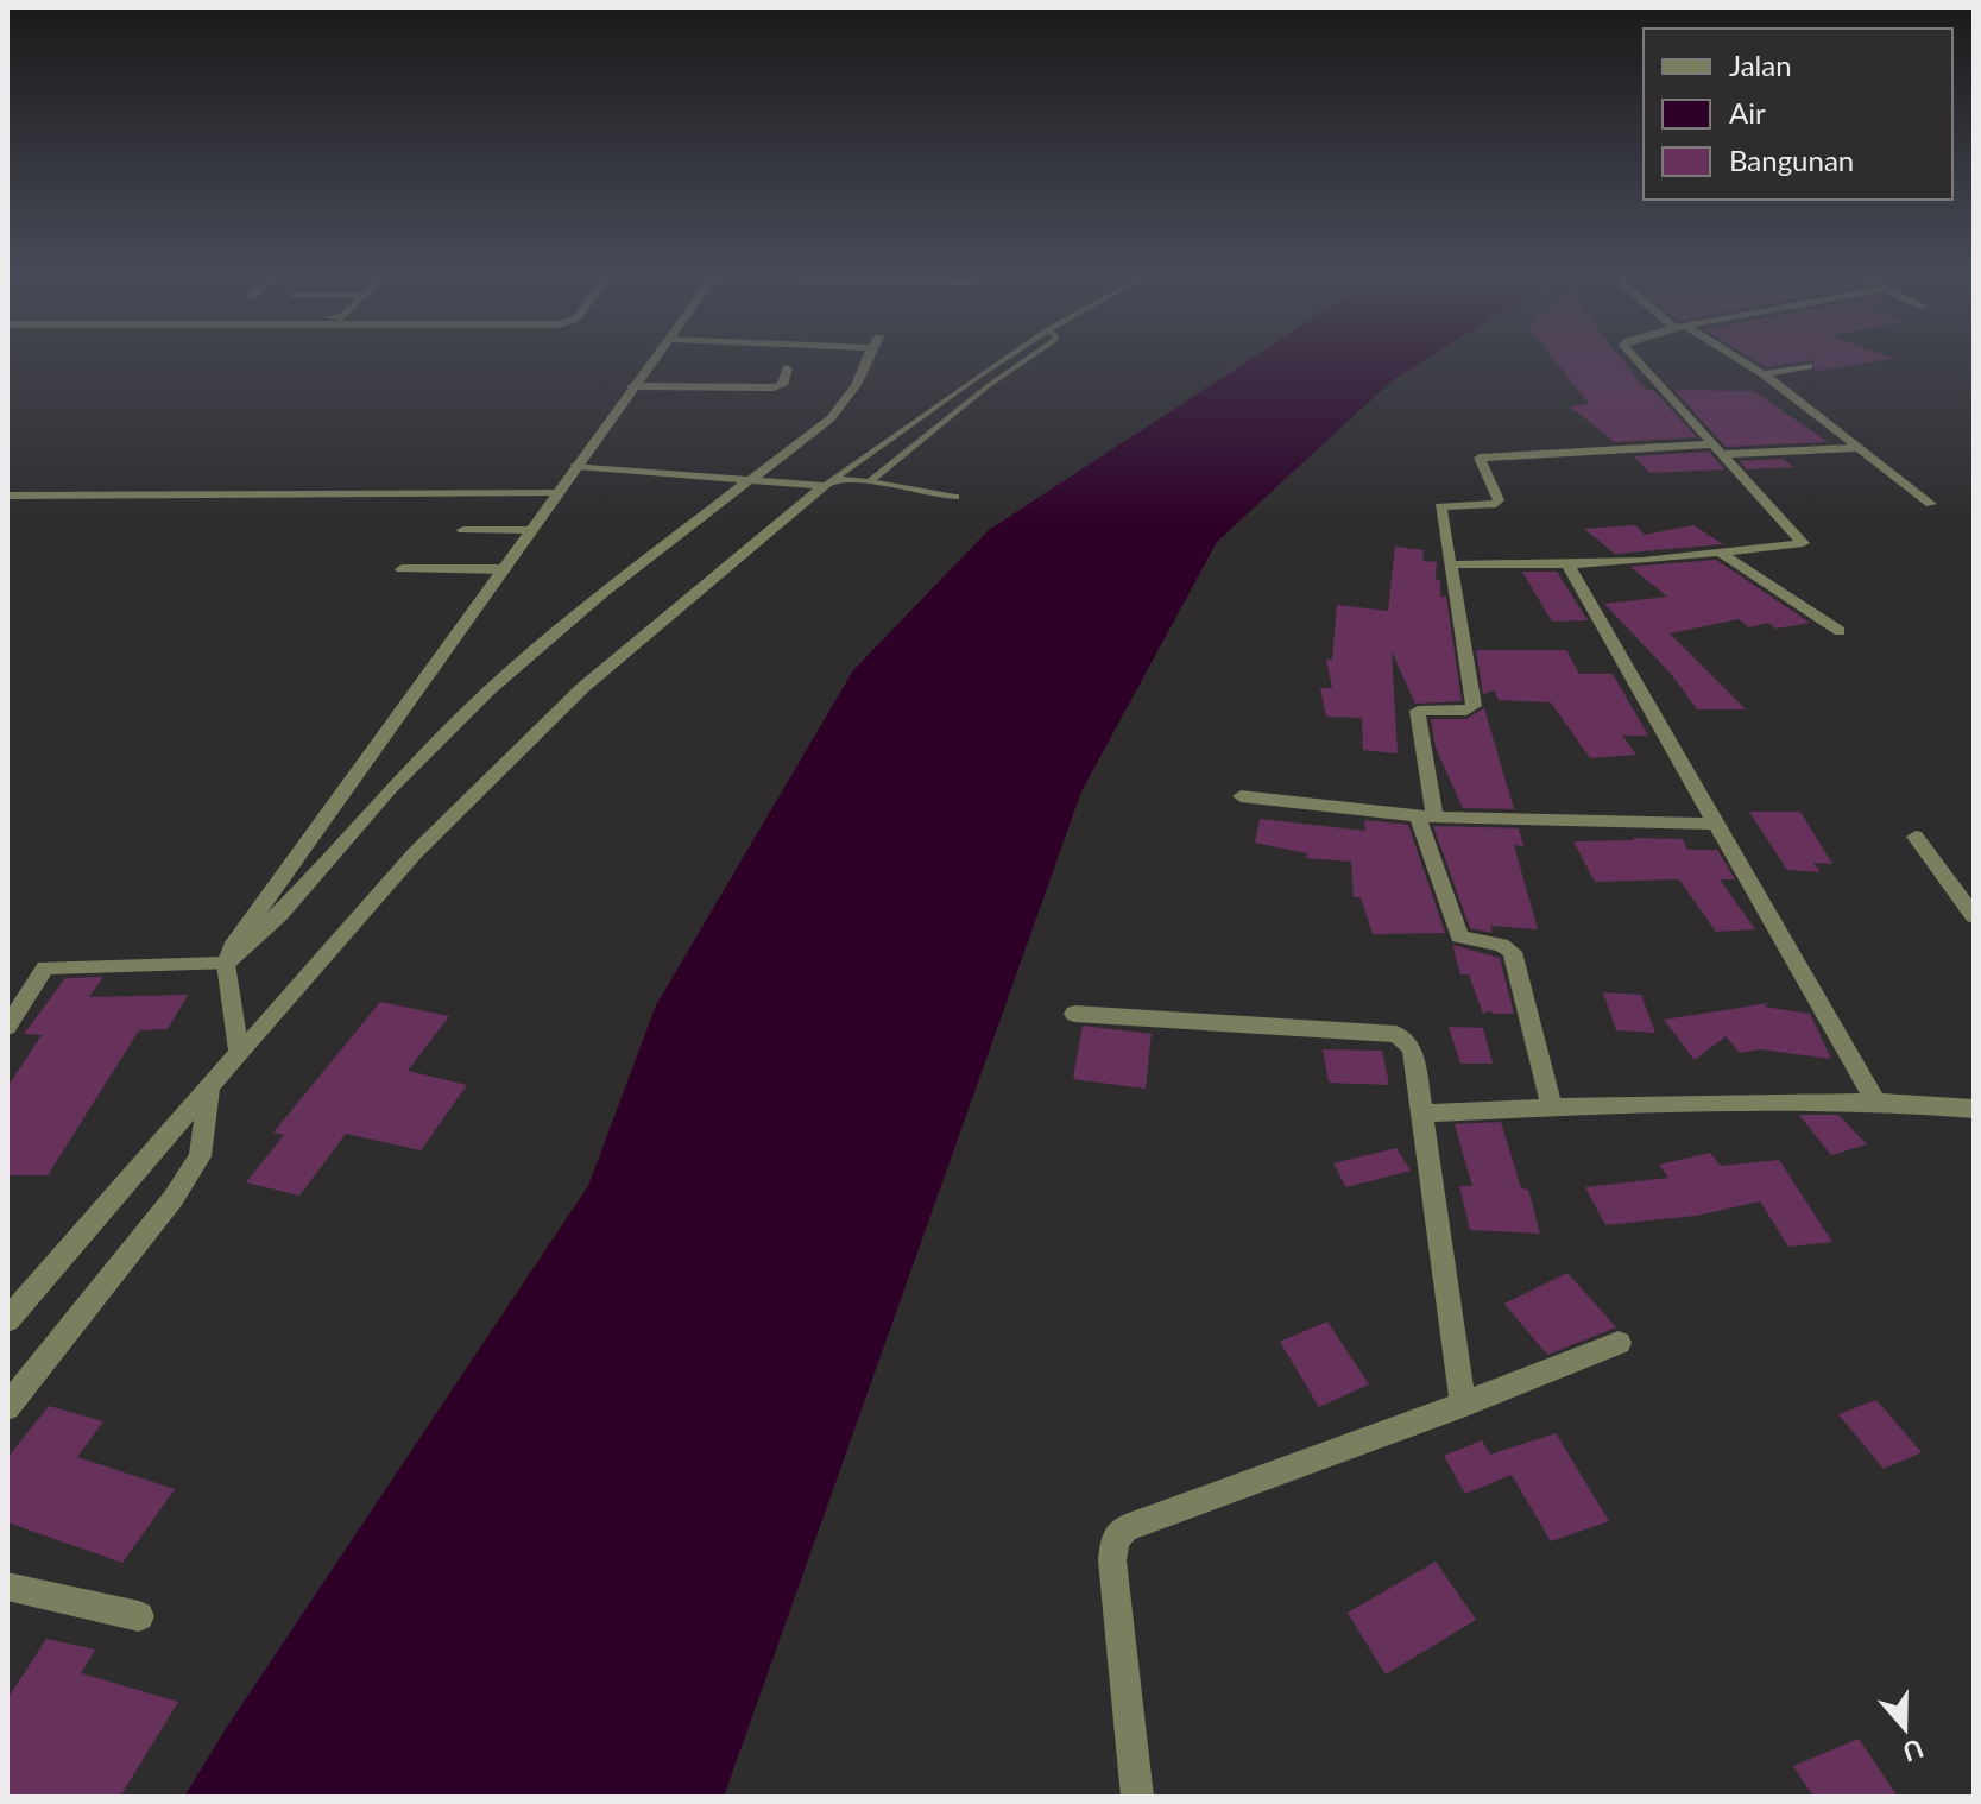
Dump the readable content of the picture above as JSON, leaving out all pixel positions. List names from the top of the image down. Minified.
{"legend":["Jalan","Air","Bangunan"],"north":"bottom"}
